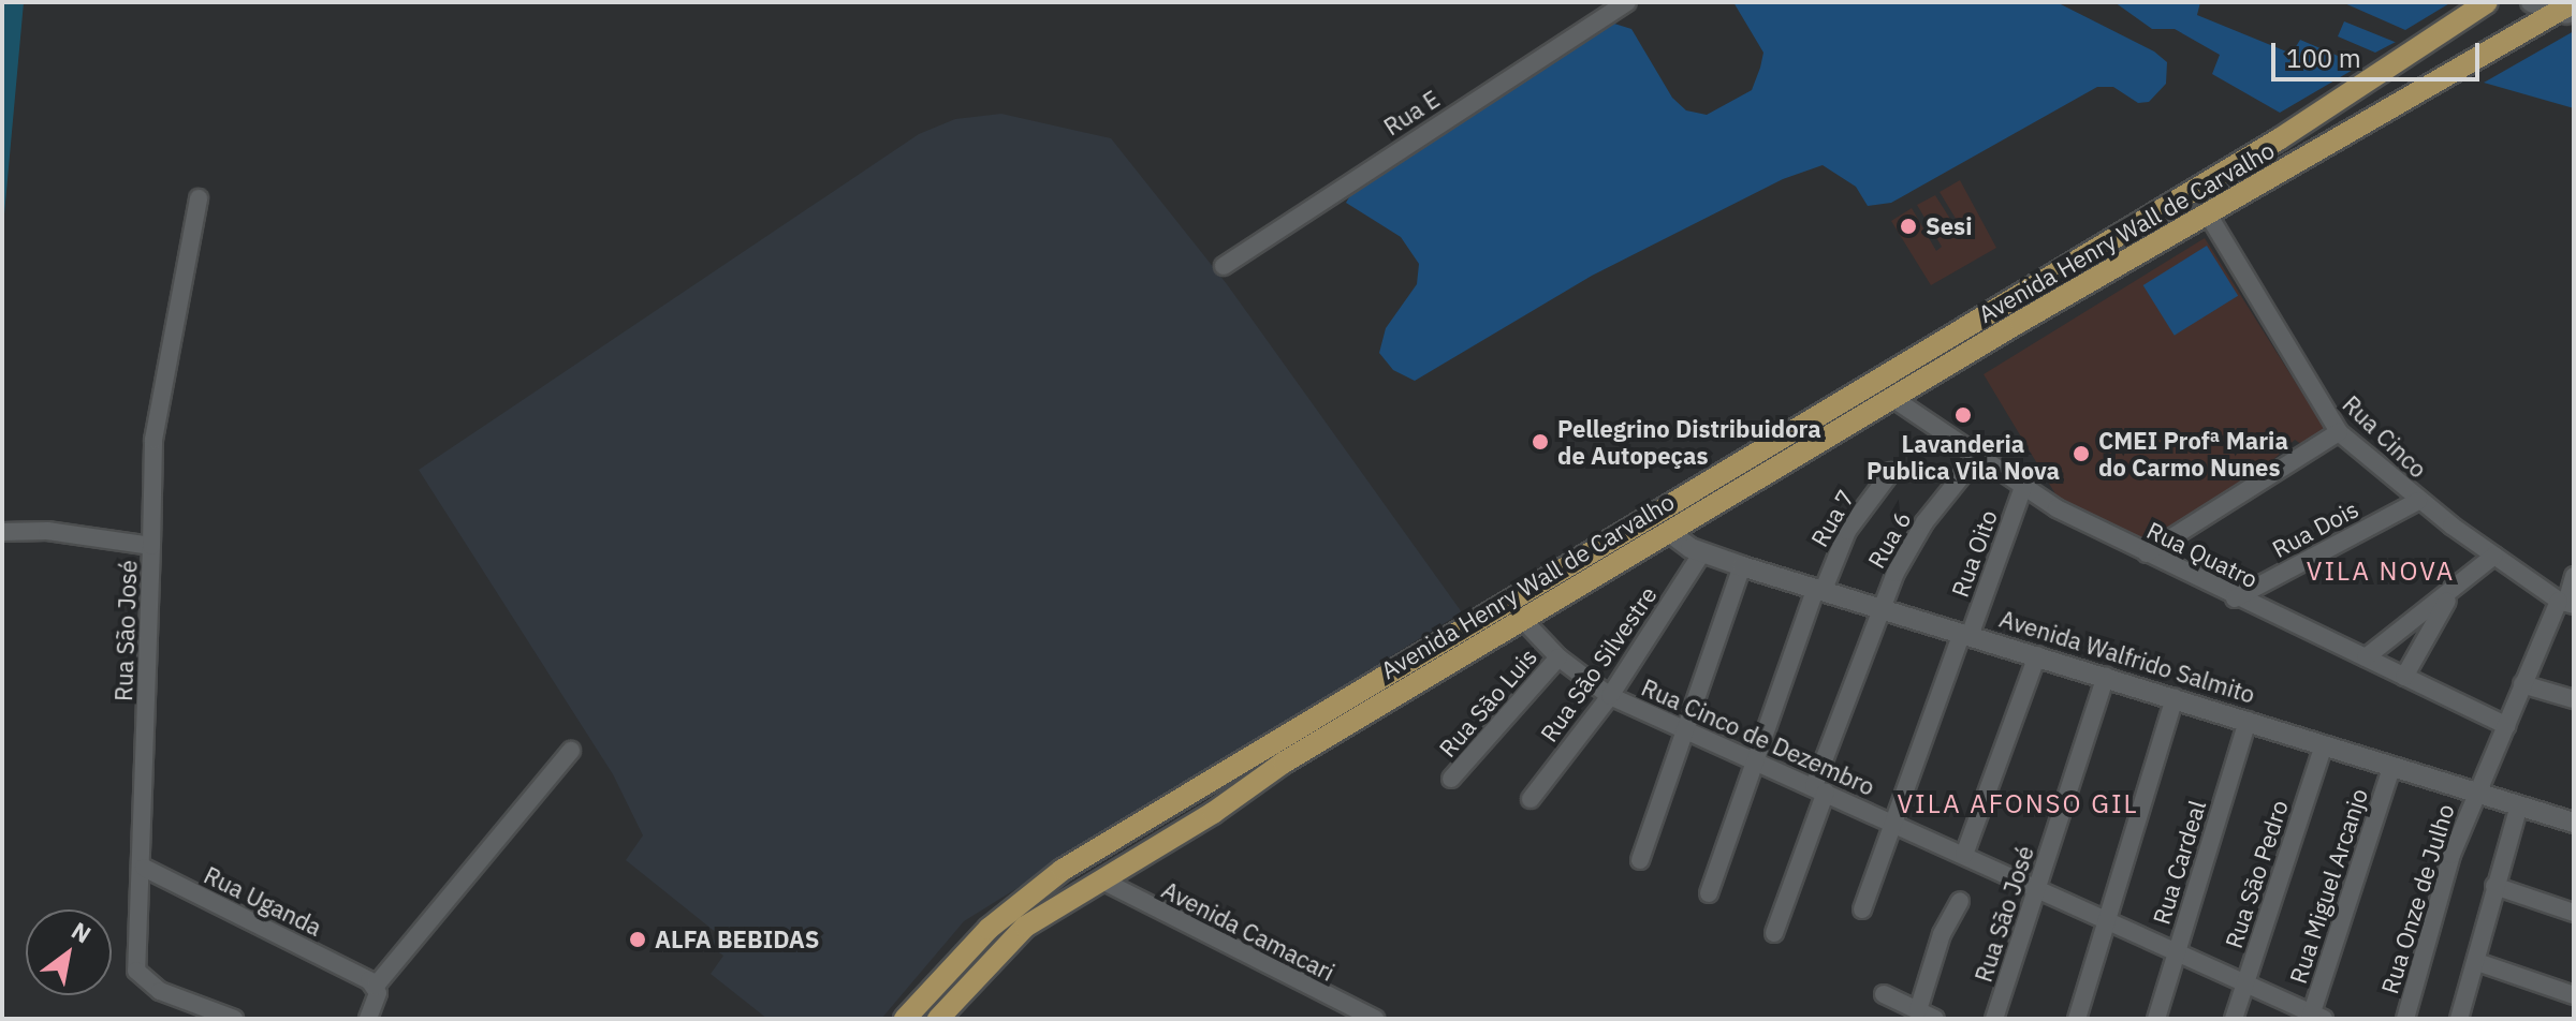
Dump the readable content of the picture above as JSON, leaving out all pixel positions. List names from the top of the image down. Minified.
{"streets":{"main road":["Avenida Henry Wall de Carvalho"],"street":["Rua E","Rua Cinco","Rua 7","Rua Dois","Rua 6","Rua Oito","Rua Quatro","Rua São José","Avenida Walfrido Salmito","Rua São Silvestre","Rua São Luis","Rua Cinco de Dezembro","Rua Cardeal","Rua São Pedro","Rua Miguel Arcanjo","Rua Onze de Julho","Rua Uganda","Avenida Camacari"]},"crossings":[["Avenida Henry Wall de Carvalho","Rua Cinco"],["Avenida Henry Wall de Carvalho","Rua Quatro"],["Avenida Henry Wall de Carvalho","Avenida Walfrido Salmito"],["Avenida Henry Wall de Carvalho","Rua Cinco de Dezembro"],["Avenida Henry Wall de Carvalho","Avenida Camacari"],["Rua Cinco","Rua Dois"],["Rua Cinco","Rua Onze de Julho"],["Rua 7","Avenida Walfrido Salmito"],["Rua 7","Rua Cinco de Dezembro"],["Rua Dois","Rua Quatro"],["Rua 6","Rua Quatro"],["Rua 6","Avenida Walfrido Salmito"],["Rua 6","Rua Cinco de Dezembro"],["Rua Oito","Rua Quatro"],["Rua Oito","Avenida Walfrido Salmito"],["Rua Oito","Rua Cinco de Dezembro"],["Rua Quatro","Rua Onze de Julho"],["Rua São José","Avenida Walfrido Salmito"],["Rua São José","Rua Cinco de Dezembro"],["Rua São José","Rua Uganda"],["Avenida Walfrido Salmito","Rua São Silvestre"],["Avenida Walfrido Salmito","Rua Cardeal"],["Avenida Walfrido Salmito","Rua São Pedro"],["Avenida Walfrido Salmito","Rua Miguel Arcanjo"],["Avenida Walfrido Salmito","Rua Onze de Julho"],["Rua São Silvestre","Rua Cinco de Dezembro"],["Rua São Luis","Rua Cinco de Dezembro"],["Rua Cinco de Dezembro","Rua Cardeal"],["Rua Cinco de Dezembro","Rua São Pedro"],["Rua Cinco de Dezembro","Rua Miguel Arcanjo"]],"districts":["VILA NOVA","VILA AFONSO GIL"],"places":["Sesi","Lavanderia Publica Vila Nova","Pellegrino Distribuidora de Autopeças","CMEI Profª Maria do Carmo Nunes","ALFA BEBIDAS"],"scale_bar":"100 m","north":"top right"}
